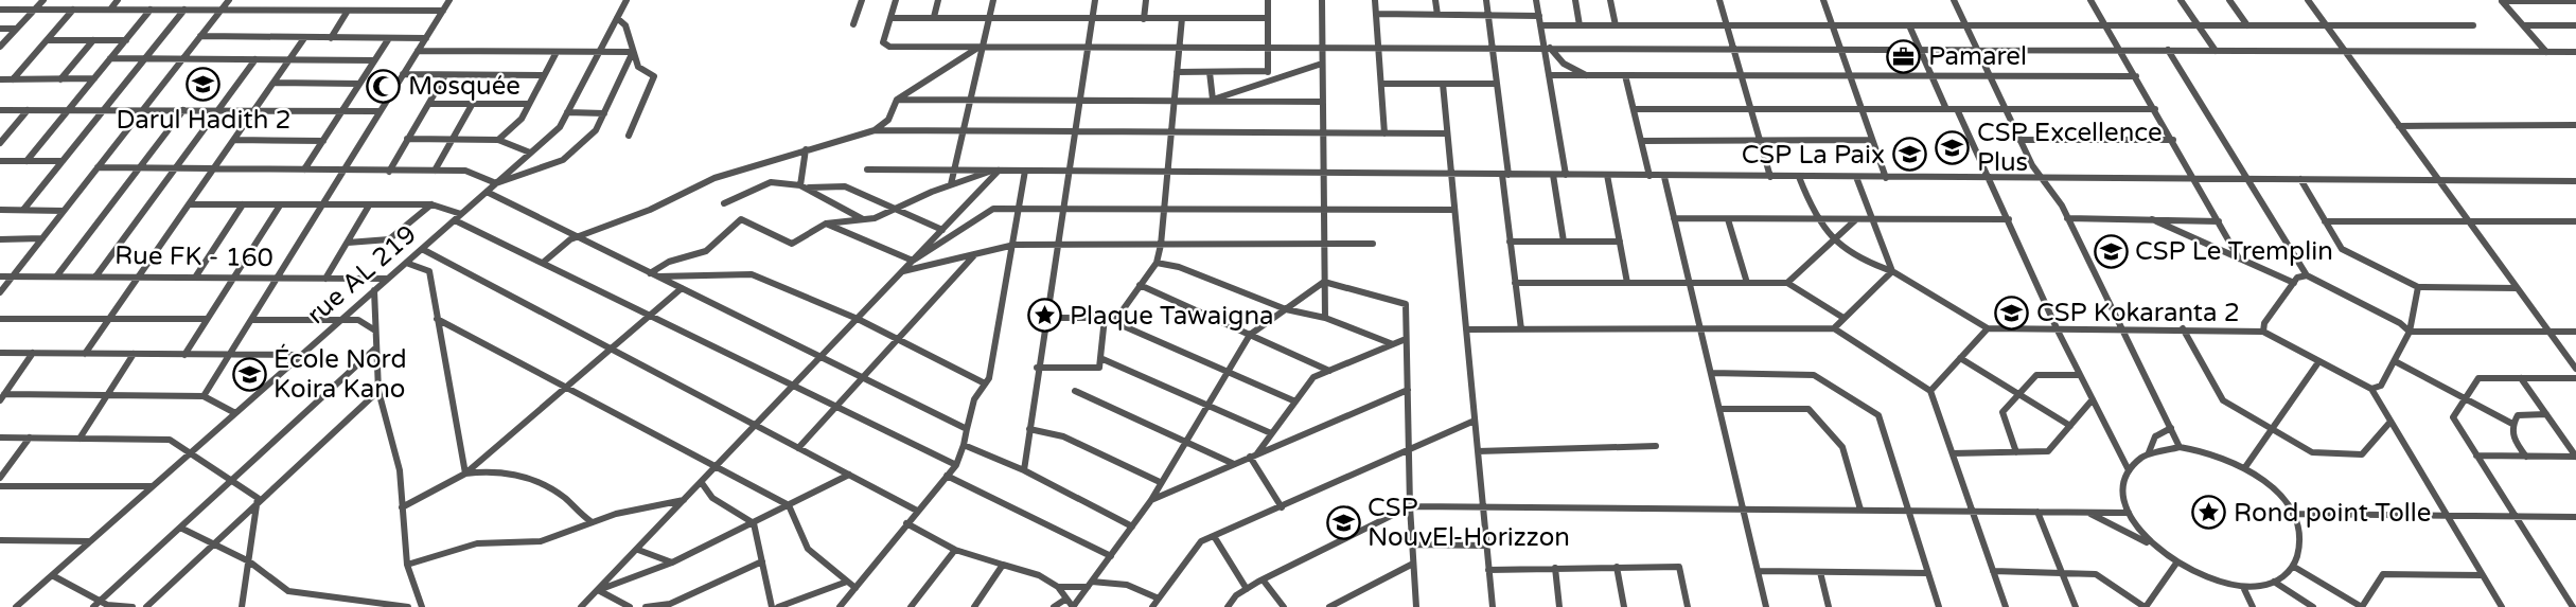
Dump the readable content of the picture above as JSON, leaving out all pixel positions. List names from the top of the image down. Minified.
{"streets":{"street":["Rue FK - 160","rue AL 219"]},"crossings":[["Rue FK - 160","rue AL 219"]],"places":{"office":["Pamarel"],"school or university":["Darul Hadith 2","CSP Excellence Plus","CSP La Paix","CSP Le Tremplin","CSP Kokaranta 2","École Nord Koira Kano","CSP NouvEl-Horizzon"],"mosque":["Mosquée"],"place":["Plaque Tawaigna","Rond point Tolle"]}}
